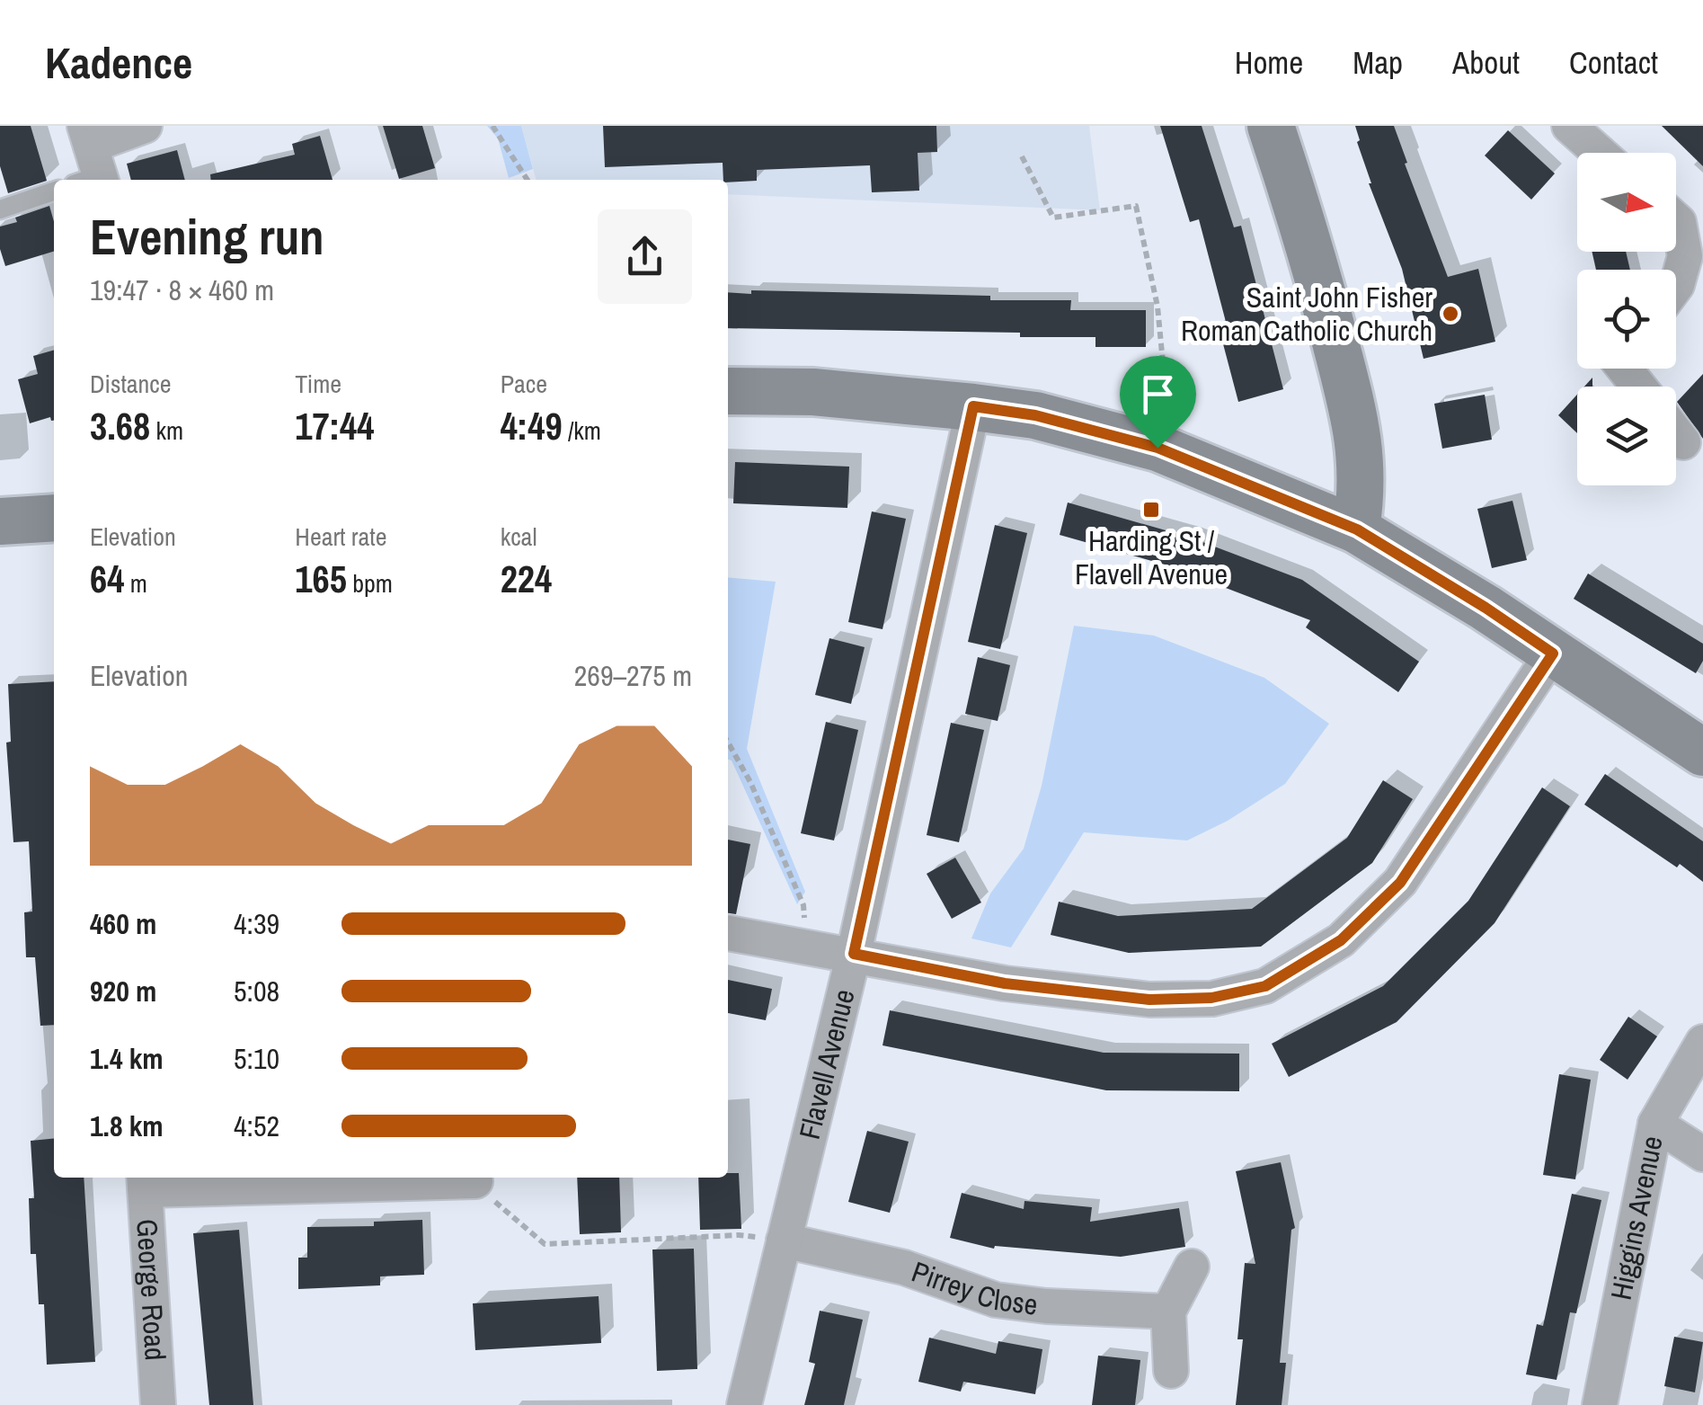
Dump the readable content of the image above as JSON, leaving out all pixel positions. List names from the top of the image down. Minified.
{"streets":{"street":["Flavell Avenue","Higgins Avenue","Pirrey Close","George Road"]},"crossings":[["Flavell Avenue","Pirrey Close"]],"places":{"other":["Saint John Fisher Roman Catholic Church"],"transit":["Harding St / Flavell Avenue"]},"north":"right","page":{"header":"Kadence","nav":["Home","Map","About","Contact"],"heading":["Evening run","19:47 · 8 × 460 m"],"stats":[["Distance","3.68 km"],["Time","17:44"],["Pace","4:49 /km"],["Elevation","64 m"],["Heart rate","165 bpm"],["kcal","224"]],"chart":["Elevation","269–275 m"],"list":[{"name":"460 m","note":"4:39"},{"name":"920 m","note":"5:08"},{"name":"1.4 km","note":"5:10"},{"name":"1.8 km","note":"4:52"}]}}
